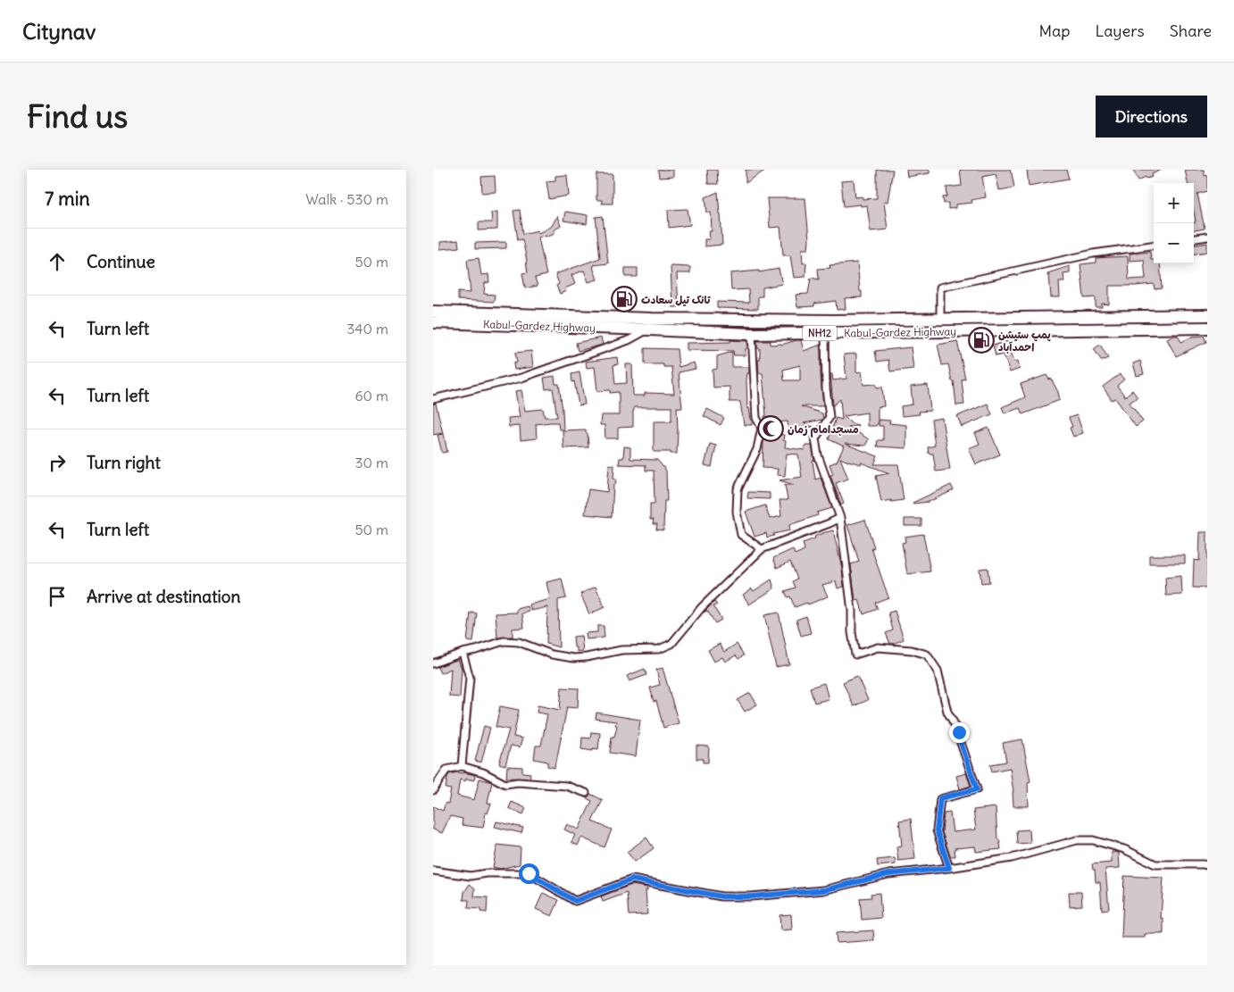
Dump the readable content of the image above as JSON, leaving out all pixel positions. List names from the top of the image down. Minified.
{"streets":{"highway":["Kabul-Gardez Highway","NH12"]},"places":{"fuel station":["تانک تیل سعادت","پمپ ستیشن احمدآباد"],"mosque":["مسجدامام زمان"]},"page":{"header":"Citynav","nav":["Map","Layers","Share"],"buttons":"Directions","title":"Find us","heading":["7 min","Walk · 530 m"],"map_buttons":["+","−"],"list":[["Continue","50 m"],["Turn left","340 m"],["Turn left","60 m"],["Turn right","30 m"],["Turn left","50 m"],"Arrive at destination"]}}
